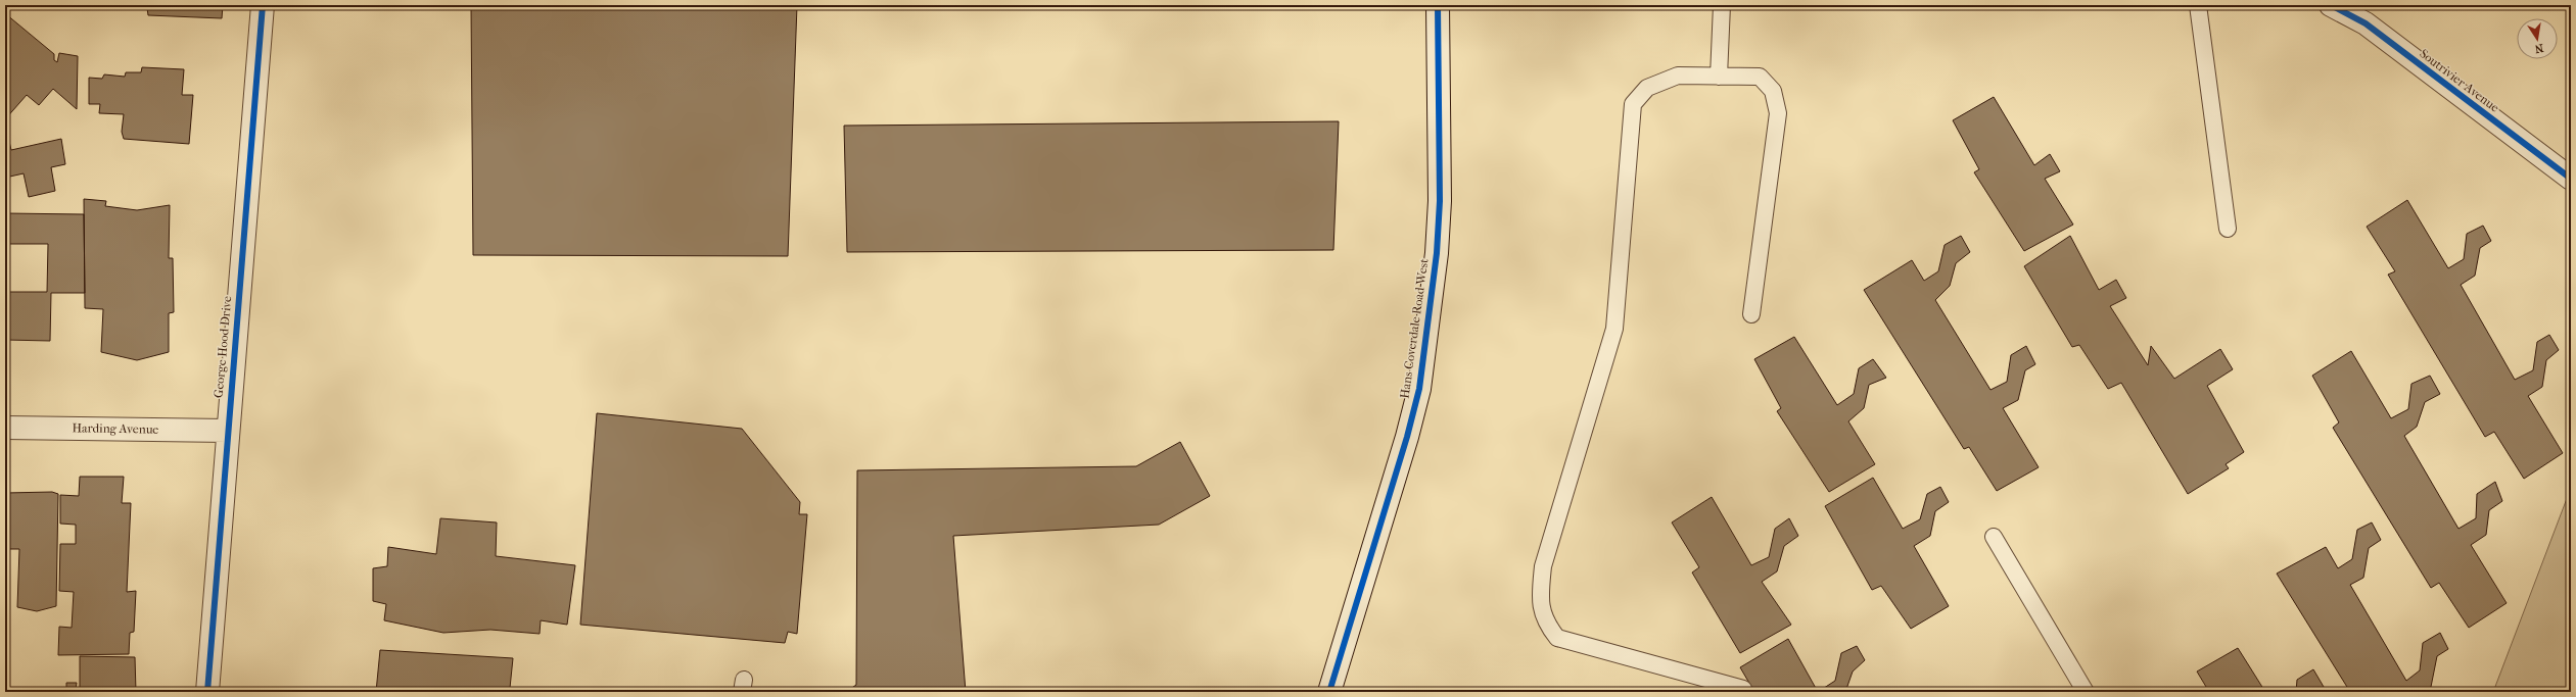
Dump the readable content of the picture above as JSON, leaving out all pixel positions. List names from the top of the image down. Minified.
{"streets":{"street":["Soutrivier Avenue","Hans Coverdale Road West","George Hood Drive","Harding Avenue"]},"crossings":[["George Hood Drive","Harding Avenue"]],"north":"bottom"}
